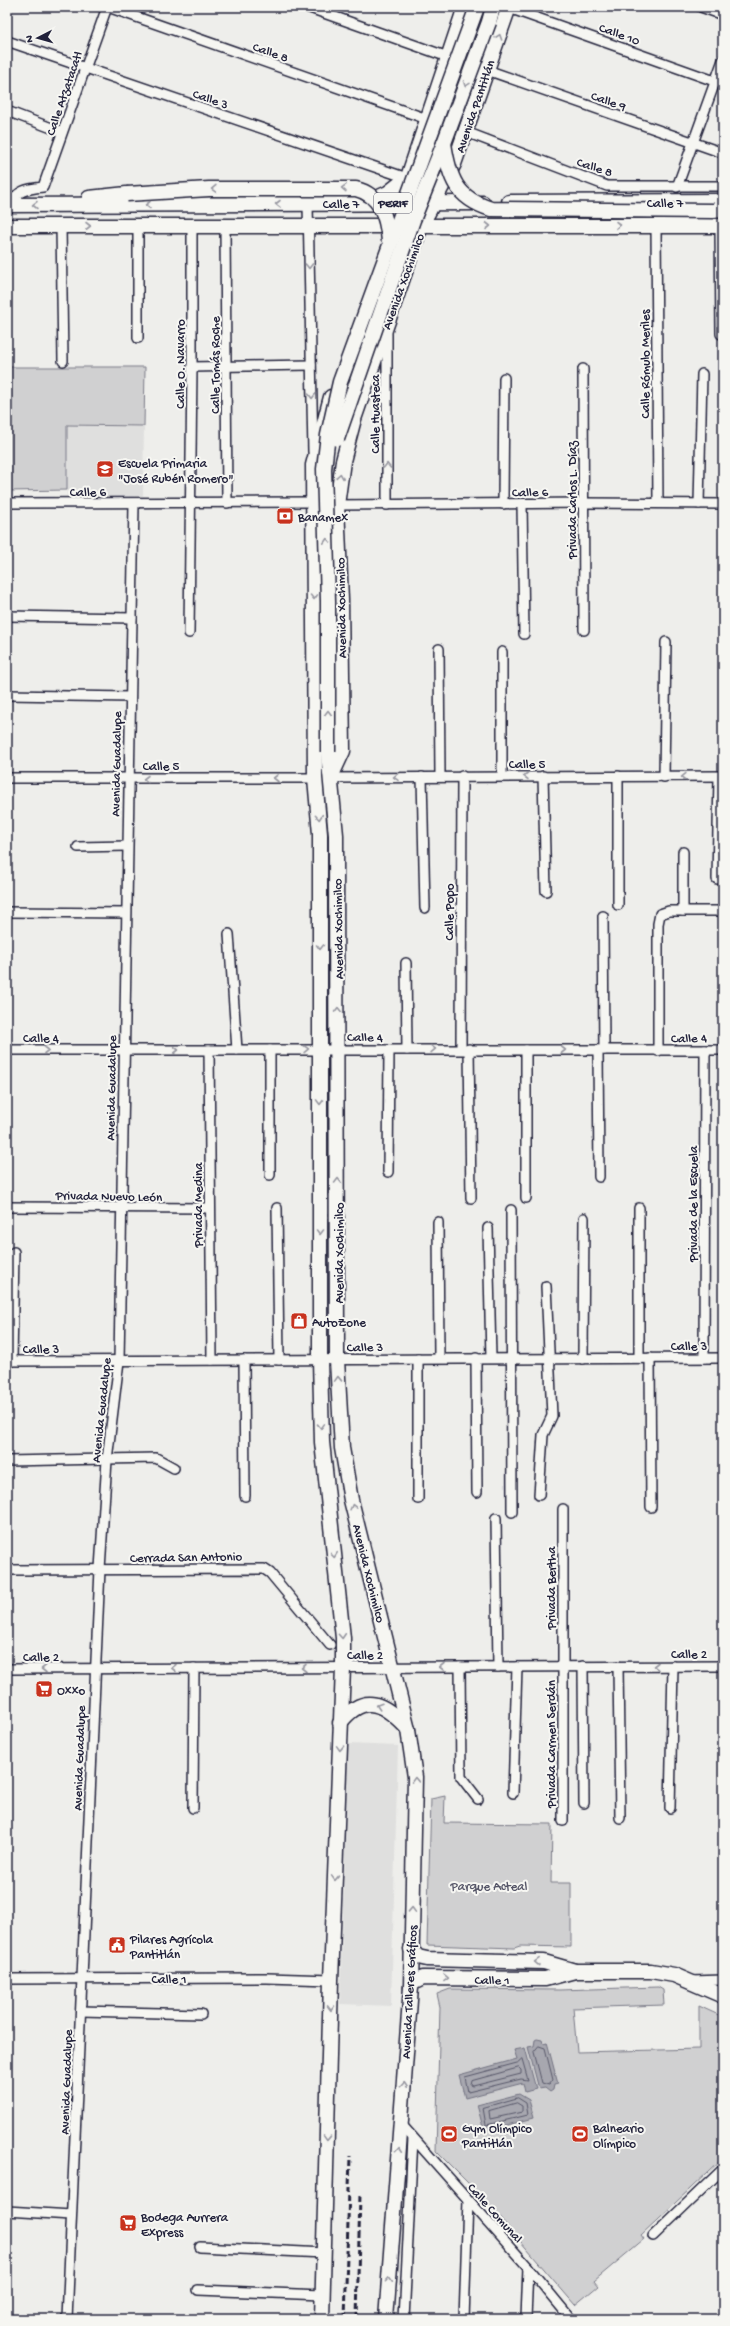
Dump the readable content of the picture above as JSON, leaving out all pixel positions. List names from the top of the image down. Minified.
{"streets":{"main road":["Avenida Pantitlán","Calle 7","PERIF","Avenida Xochimilco","Calle 1","Avenida Talleres Gráficos"],"street":["Calle 10","Calle 8","Calle Atzatacatl","Calle 3","Calle 9","Calle O. Navarro","Calle Rómulo Meriles","Calle Tomás Roche","Calle Huasteca","Calle 6","Privada Carlos L. Díaz","Calle 5","Avenida Guadalupe","Calle Popo","Calle 4","Privada Nuevo León","Privada de la Escuela","Privada Medina","Cerrada San Antonio","Privada Bertha","Calle 2","Privada Carmen Serdán","Calle Comunal"]},"crossings":[["Calle 10","Avenida Pantitlán"],["Calle 8","Calle Atzatacatl"],["Calle 8","Avenida Pantitlán"],["Calle Atzatacatl","Calle 3"],["Calle Atzatacatl","Calle 7"],["Calle 3","Avenida Xochimilco"],["Calle 3","Avenida Guadalupe"],["Calle 3","Privada de la Escuela"],["Calle 3","Privada Medina"],["Calle 9","Avenida Pantitlán"],["Avenida Pantitlán","Calle 7"],["Avenida Pantitlán","Avenida Xochimilco"],["Calle 7","Avenida Xochimilco"],["Calle 7","Calle O. Navarro"],["Calle 7","Calle Rómulo Meriles"],["Calle 7","Calle Tomás Roche"],["Avenida Xochimilco","Calle Huasteca"],["Avenida Xochimilco","Calle 6"],["Avenida Xochimilco","Calle 5"],["Avenida Xochimilco","Calle 4"],["Avenida Xochimilco","Calle 2"],["Avenida Xochimilco","Avenida Talleres Gráficos"],["Calle O. Navarro","Calle 6"],["Calle Rómulo Meriles","Calle 6"],["Calle Tomás Roche","Calle 6"],["Calle Huasteca","Calle 6"],["Calle 6","Privada Carlos L. Díaz"],["Calle 6","Avenida Guadalupe"],["Calle 5","Avenida Guadalupe"],["Calle 5","Calle Popo"],["Avenida Guadalupe","Calle 4"],["Avenida Guadalupe","Privada Nuevo León"],["Avenida Guadalupe","Cerrada San Antonio"],["Avenida Guadalupe","Calle 2"],["Avenida Guadalupe","Calle 1"],["Calle Popo","Calle 4"],["Calle 4","Privada de la Escuela"],["Calle 4","Privada Medina"],["Privada Nuevo León","Privada Medina"],["Privada Bertha","Calle 2"],["Privada Bertha","Privada Carmen Serdán"],["Calle 2","Privada Carmen Serdán"],["Calle 2","Avenida Talleres Gráficos"],["Calle 1","Avenida Talleres Gráficos"],["Avenida Talleres Gráficos","Calle Comunal"]],"one_way":["Calle Huasteca","Calle 5","Calle 4","Calle 2"],"parks":["Parque Acteal"],"places":{"school or university":["Escuela Primaria \"José Rubén Romero\""],"bank":["Banamex"],"shop":["AutoZone"],"supermarket":["Oxxo","Bodega Aurrera Express"],"public building":["Pilares Agrícola Pantitlán"],"sports":["Gym Olímpico Pantitlán","Balneario Olímpico"]},"north":"left"}
